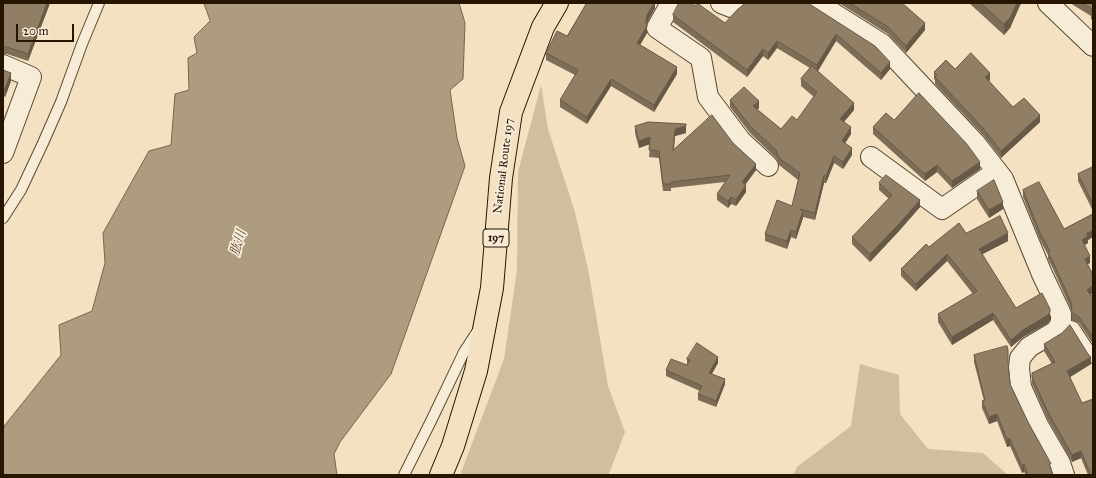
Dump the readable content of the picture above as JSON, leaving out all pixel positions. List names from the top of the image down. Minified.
{"streets":{"highway":["National Route 197","197"]},"water":["肱川"],"scale_bar":"20 m"}
